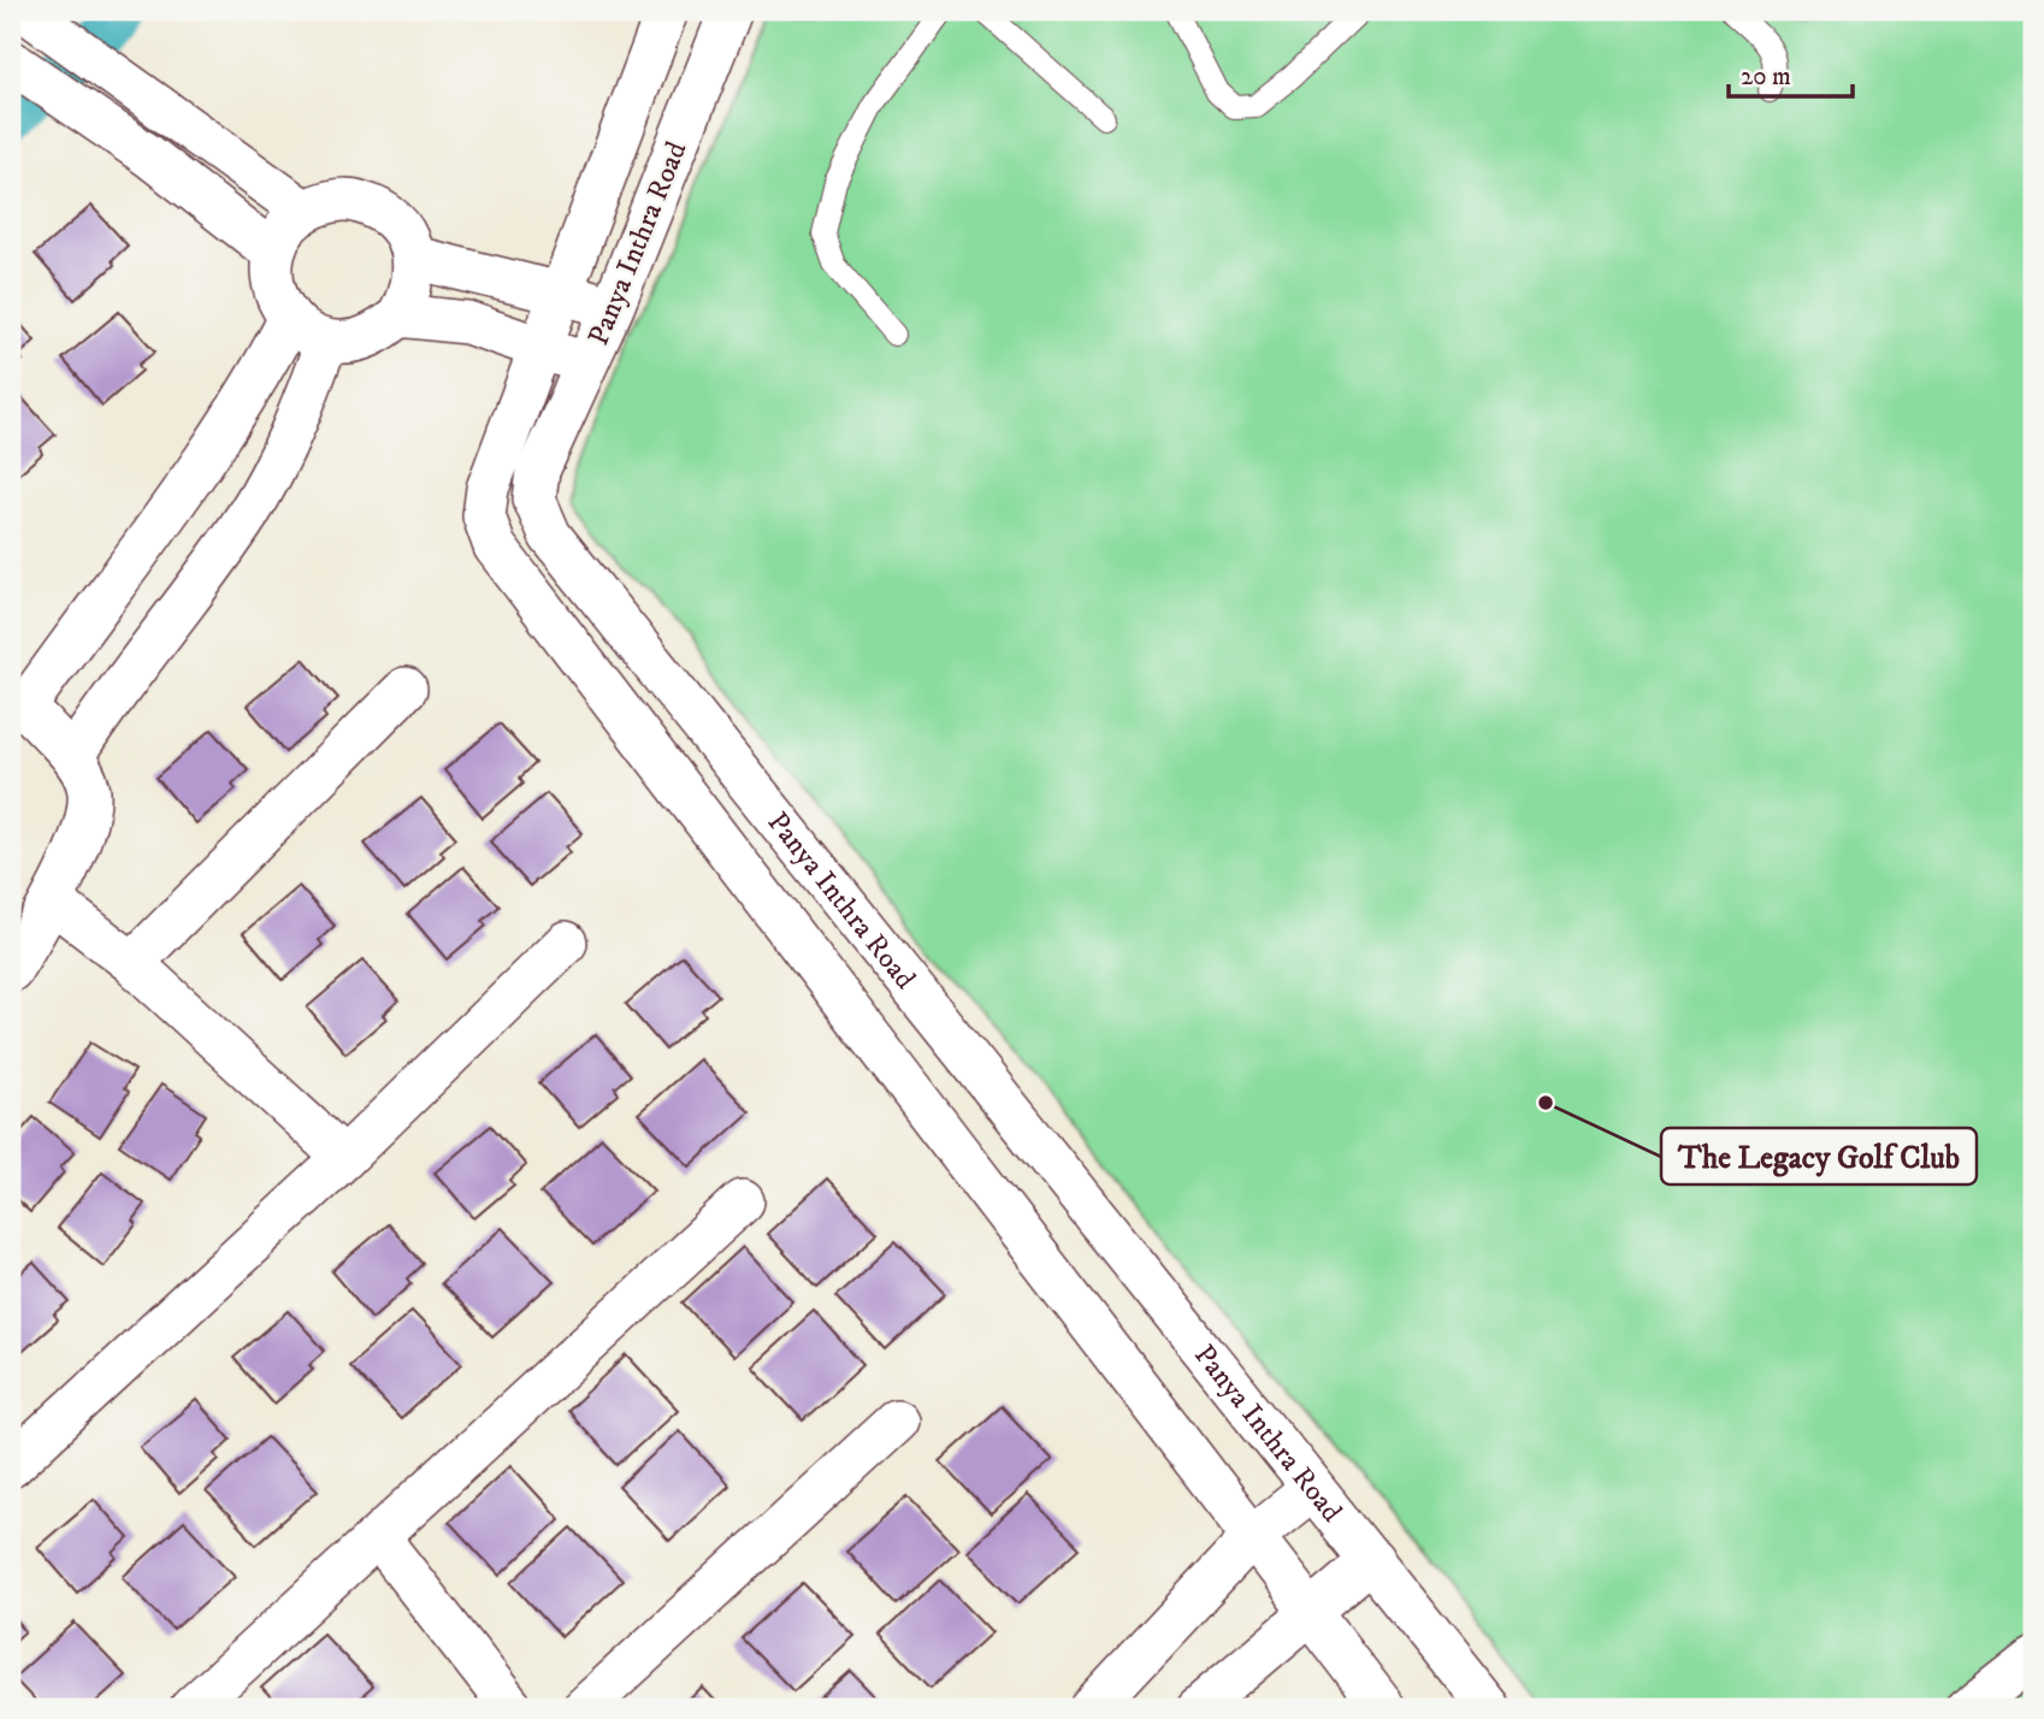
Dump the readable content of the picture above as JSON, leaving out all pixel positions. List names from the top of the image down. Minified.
{"streets":{"street":["Panya Inthra Road"]},"places":["The Legacy Golf Club"],"scale_bar":"20 m"}
